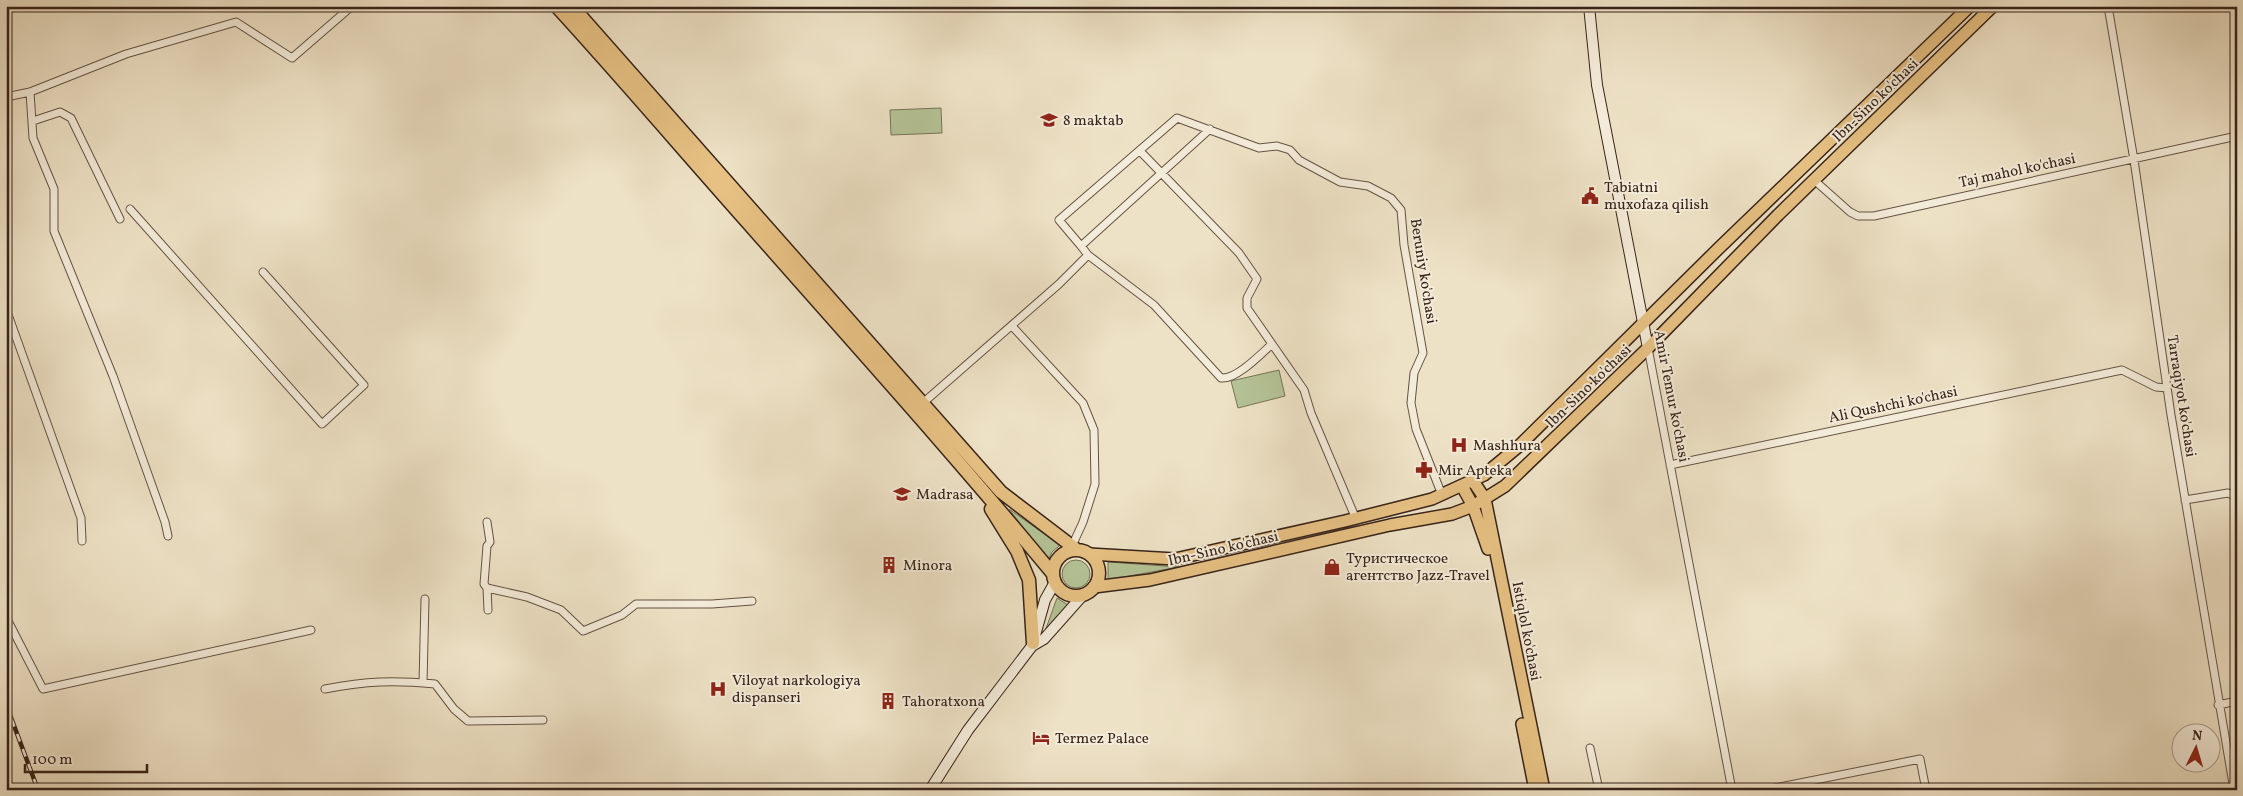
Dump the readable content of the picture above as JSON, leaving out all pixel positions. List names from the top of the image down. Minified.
{"streets":{"main road":["Ibn-Sino ko'chasi","Amir Temur ko'chasi","Istiqlol ko'chasi"],"street":["Taj mahol ko'chasi","Beruniy ko'chasi","Tarraqiyot ko'chasi","Ali Qushchi ko'chasi"]},"crossings":[["Ibn-Sino ko'chasi","Taj mahol ko'chasi"],["Ibn-Sino ko'chasi","Beruniy ko'chasi"],["Ibn-Sino ko'chasi","Amir Temur ko'chasi"],["Ibn-Sino ko'chasi","Istiqlol ko'chasi"],["Taj mahol ko'chasi","Tarraqiyot ko'chasi"],["Amir Temur ko'chasi","Ali Qushchi ko'chasi"],["Tarraqiyot ko'chasi","Ali Qushchi ko'chasi"]],"places":{"school or university":["8 maktab","Madrasa"],"public building":["Tabiatni muxofaza qilish"],"hospital":["Mashhura","Viloyat narkologiya dispanseri"],"pharmacy":["Mir Apteka"],"building":["Minora","Tahoratxona"],"shop":["Туристическое агентство Jazz-Travel"],"hotel":["Termez Palace"]},"scale_bar":"100 m","north":"top"}
